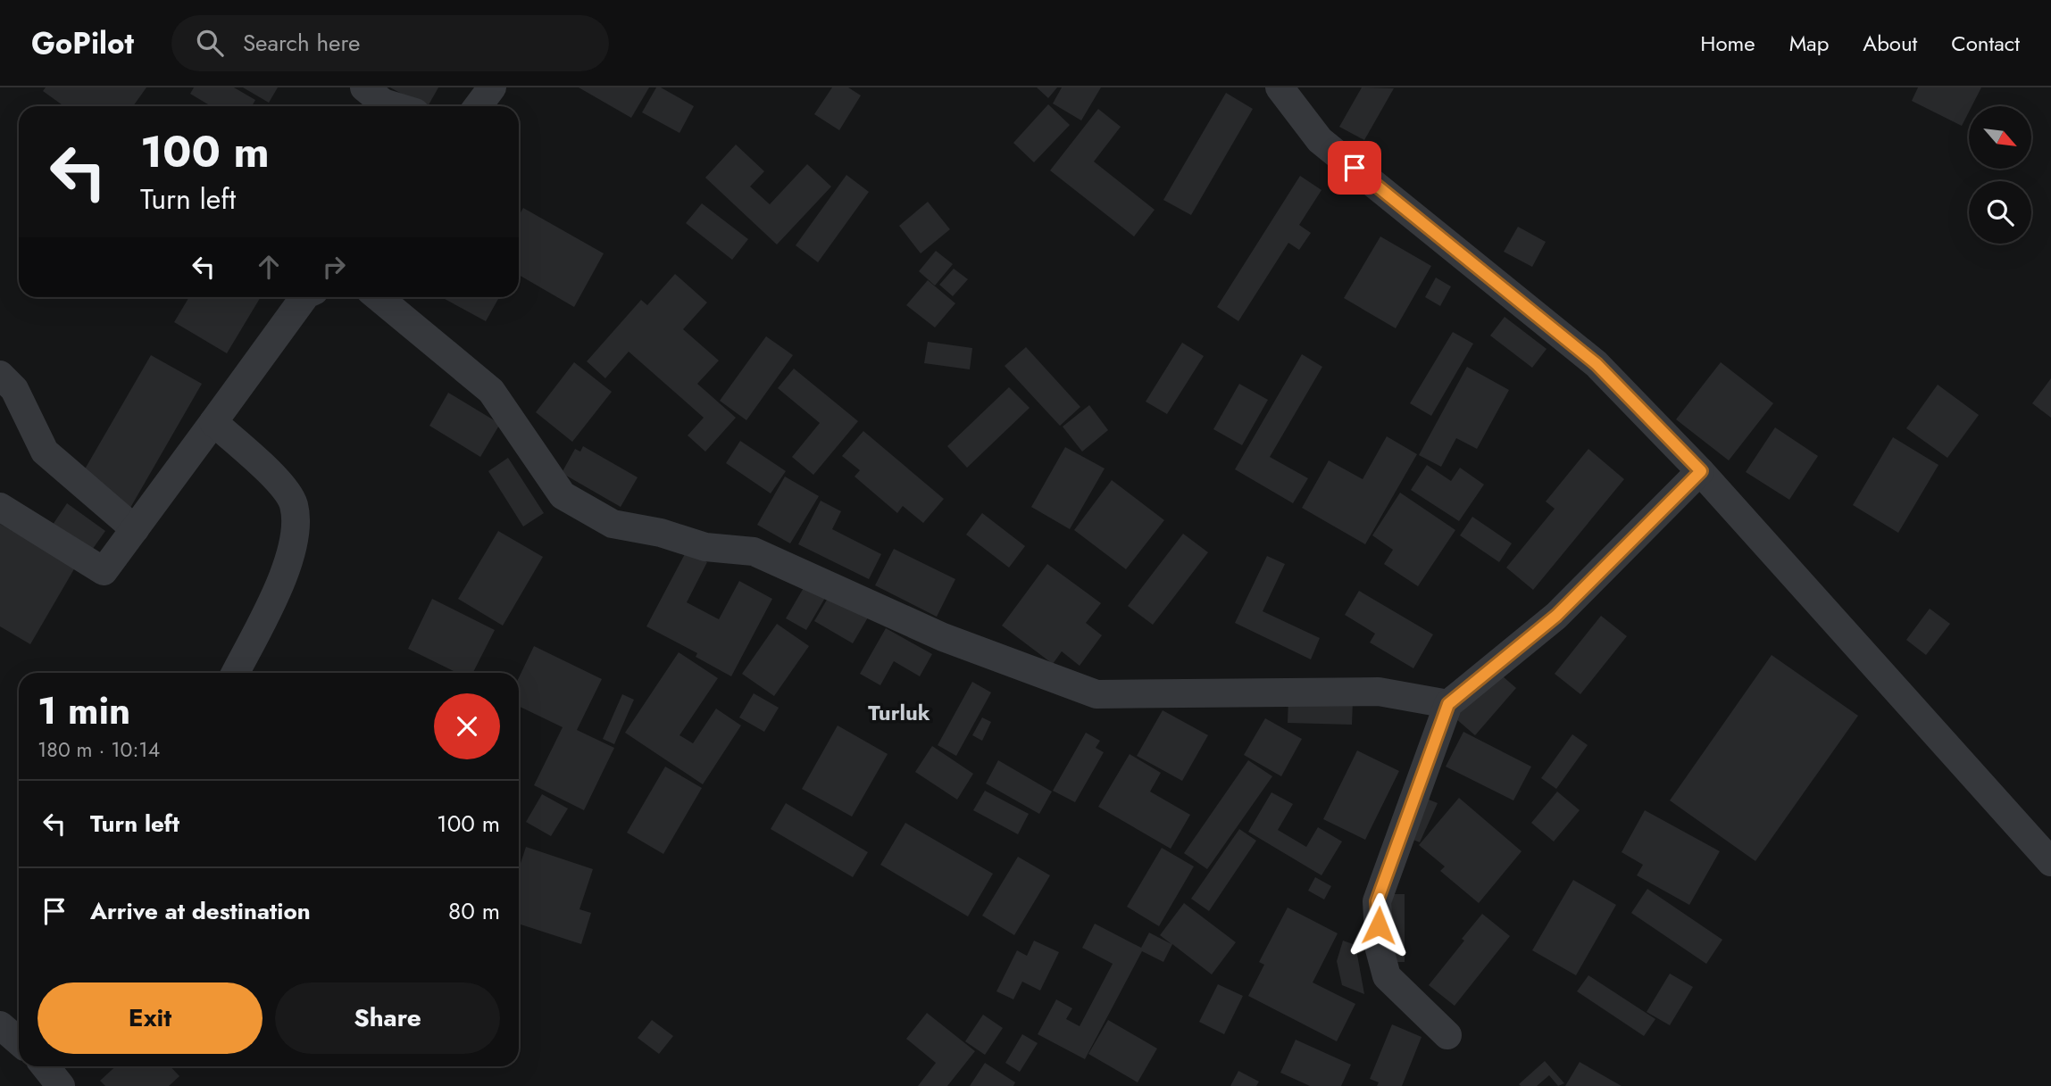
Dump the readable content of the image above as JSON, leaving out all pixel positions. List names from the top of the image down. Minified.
{"districts":["Turluk"],"north":"bottom right","page":{"header":"GoPilot","search":"Search here","nav":["Home","Map","About","Contact"],"turn":["100 m","Turn left"],"heading":["1 min","180 m · 10:14"],"list":[{"name":"Turn left","value":"100 m"},{"name":"Arrive at destination","value":"80 m"}],"buttons":["Exit","Share"]}}
